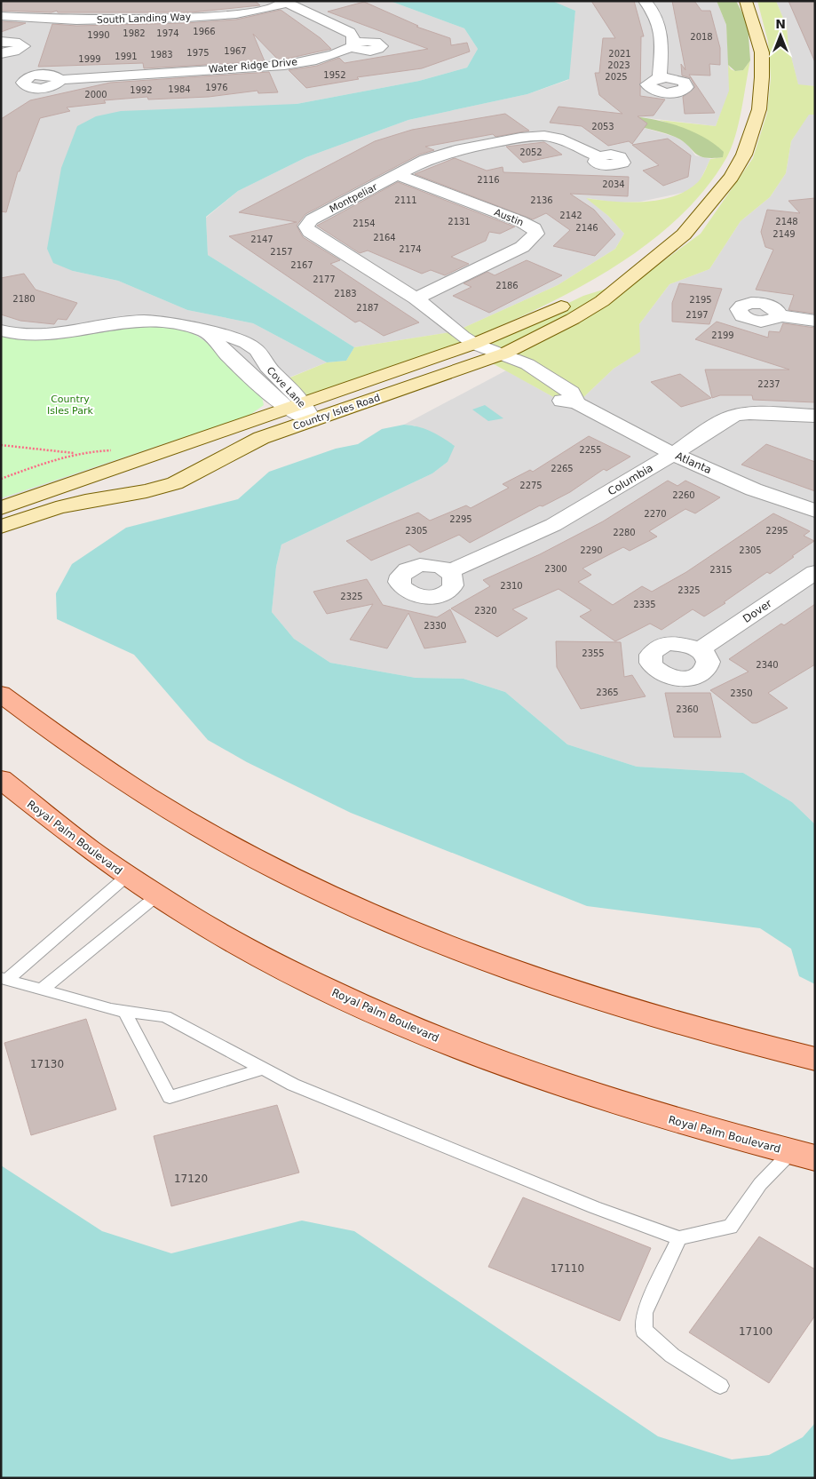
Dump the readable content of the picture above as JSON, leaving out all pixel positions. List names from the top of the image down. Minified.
{"streets":{"main road":["Royal Palm Boulevard"],"street":["South Landing Way","Water Ridge Drive","Montpeliar","Austin","Cove Lane","Country Isles Road","Atlanta","Columbia","Dover"]},"crossings":[["South Landing Way","Water Ridge Drive"],["Montpeliar","Austin"],["Montpeliar","Country Isles Road"],["Montpeliar","Atlanta"],["Cove Lane","Country Isles Road"],["Country Isles Road","Atlanta"],["Atlanta","Columbia"]],"parks":["Country Isles Park"],"house_numbers":["1966","1982","1974","1990","2018","1967","1975","2021","1983","1991","1999","2023","1952","2025","1976","1984","1992","2000","2053","2052","2116","2034","2111","2136","2142","2131","2148","2154","2146","2149","2164","2147","2174","2157","2167","2177","2186","2183","2180","2195","2187","2197","2199","2237","2255","2265","2275","2260","2270","2295","2305","2295","2280","2290","2305","2300","2315","2310","2325","2325","2335","2320","2330","2355","2340","2365","2350","2360","17130","17120","17110","17100"],"north":"top"}
